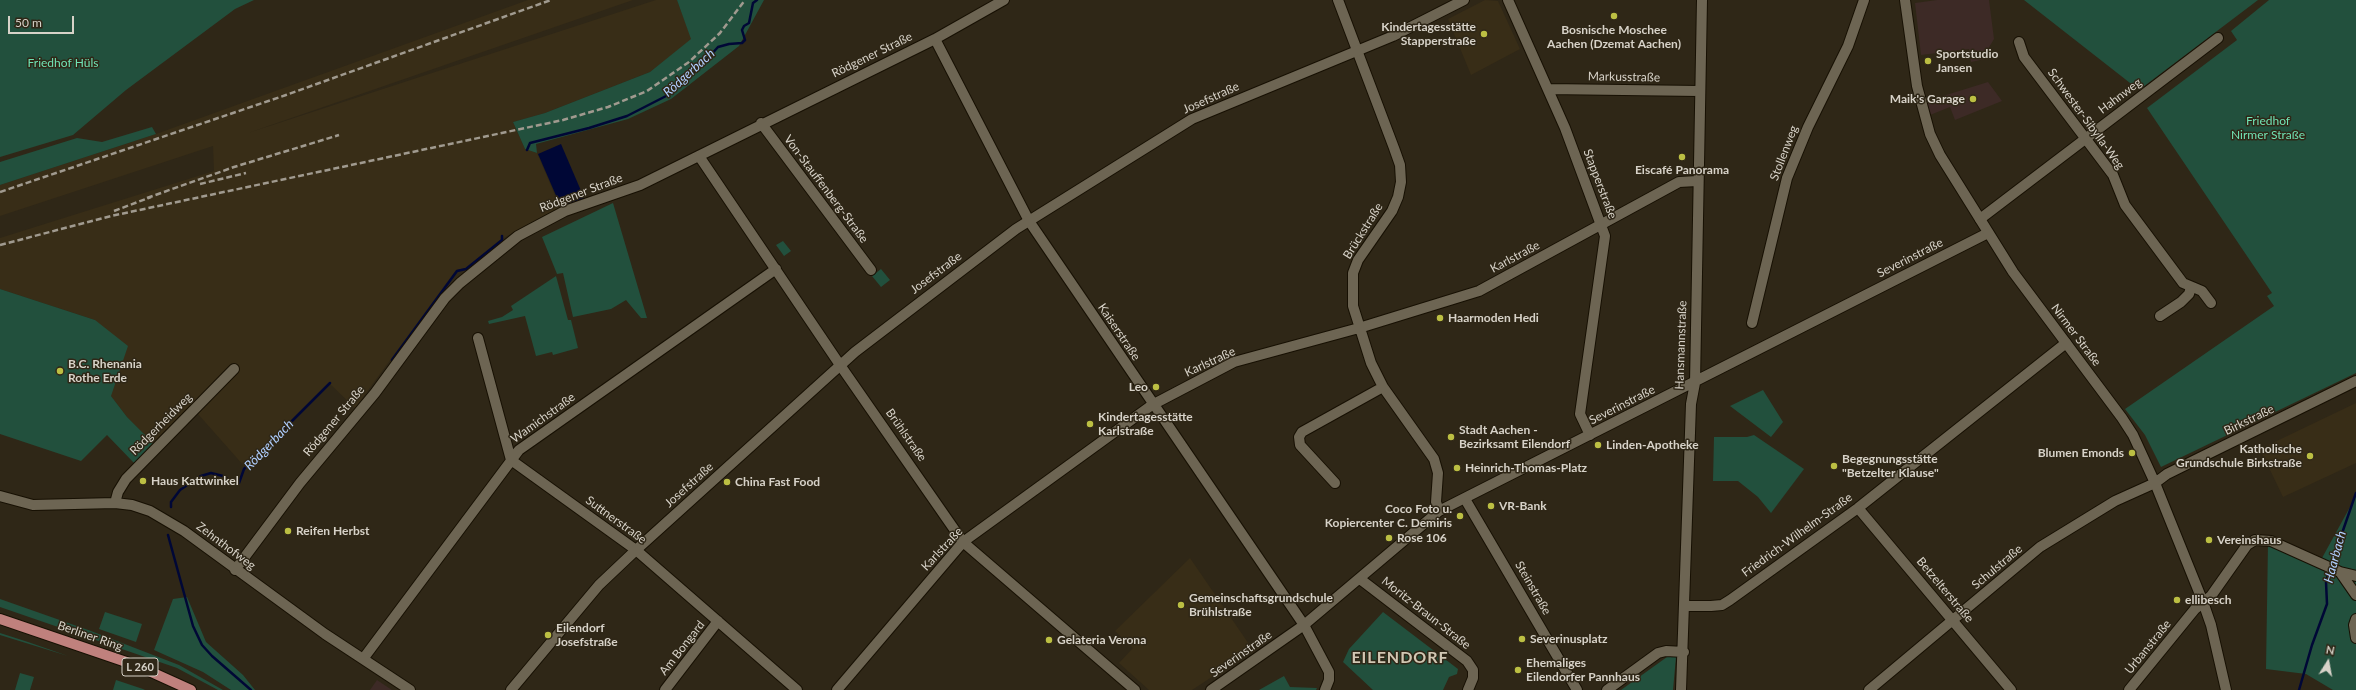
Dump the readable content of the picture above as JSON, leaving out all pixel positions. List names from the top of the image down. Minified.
{"streets":{"main road":["Berliner Ring","L 260"],"street":["Rödgener Straße","Markusstraße","Hahnweg","Josefstraße","Schwester-Sibylla-Weg","Stollenweg","Stapperstraße","Von-Stauffenberg-Straße","Brückstraße","Karlstraße","Severinstraße","Kaiserstraße","Nirmer Straße","Hansmannstraße","Wamichstraße","Birkstraße","Rödgerheidweg","Brühlstraße","Suttnerstraße","Friedrich-Wilhelm-Straße","Zehnthofweg","Schulstraße","Steinstraße","Betzelterstraße","Moritz-Braun-Straße","Urbanstraße","Am Bongard"]},"crossings":[["Rödgener Straße","Von-Stauffenberg-Straße"],["Rödgener Straße","Kaiserstraße"],["Rödgener Straße","Brühlstraße"],["Rödgener Straße","Zehnthofweg"],["Markusstraße","Stapperstraße"],["Markusstraße","Hansmannstraße"],["Hahnweg","Schwester-Sibylla-Weg"],["Hahnweg","Nirmer Straße"],["Josefstraße","Brückstraße"],["Josefstraße","Kaiserstraße"],["Josefstraße","Brühlstraße"],["Josefstraße","Suttnerstraße"],["Stapperstraße","Karlstraße"],["Stapperstraße","Severinstraße"],["Brückstraße","Karlstraße"],["Brückstraße","Severinstraße"],["Karlstraße","Kaiserstraße"],["Karlstraße","Hansmannstraße"],["Karlstraße","Brühlstraße"],["Severinstraße","Kaiserstraße"],["Severinstraße","Nirmer Straße"],["Severinstraße","Hansmannstraße"],["Severinstraße","Steinstraße"],["Severinstraße","Moritz-Braun-Straße"],["Nirmer Straße","Birkstraße"],["Nirmer Straße","Friedrich-Wilhelm-Straße"],["Nirmer Straße","Schulstraße"],["Nirmer Straße","Urbanstraße"],["Hansmannstraße","Friedrich-Wilhelm-Straße"],["Wamichstraße","Brühlstraße"],["Wamichstraße","Suttnerstraße"],["Wamichstraße","Zehnthofweg"],["Birkstraße","Schulstraße"],["Rödgerheidweg","Zehnthofweg"],["Suttnerstraße","Am Bongard"],["Friedrich-Wilhelm-Straße","Betzelterstraße"],["Schulstraße","Betzelterstraße"]],"districts":["EILENDORF"],"water":["Rödgerbach","Haarbach"],"parks":["Friedhof Hüls","Friedhof Nirmer Straße"],"places":["Bosnische Moschee Aachen (Dzemat Aachen)","Kindertagesstätte Stapperstraße","Sportstudio Jansen","Maik's Garage","Eiscafé Panorama","Haarmoden Hedi","B.C. Rhenania Rothe Erde","Leo","Kindertagesstätte Karlstraße","Stadt Aachen - Bezirksamt Eilendorf","Linden-Apotheke","Blumen Emonds","Katholische Grundschule Birkstraße","Begegnungsstätte \"Betzelter Klause\"","Heinrich-Thomas-Platz","Haus Kattwinkel","China Fast Food","VR-Bank","Coco Foto u. Kopiercenter C. Demiris","Reifen Herbst","Rose 106","Vereinshaus","ellibesch","Gemeinschaftsgrundschule Brühlstraße","Eilendorf Josefstraße","Severinusplatz","Gelateria Verona","Ehemaliges Eilendorfer Pannhaus"],"scale_bar":"50 m","north":"top"}
